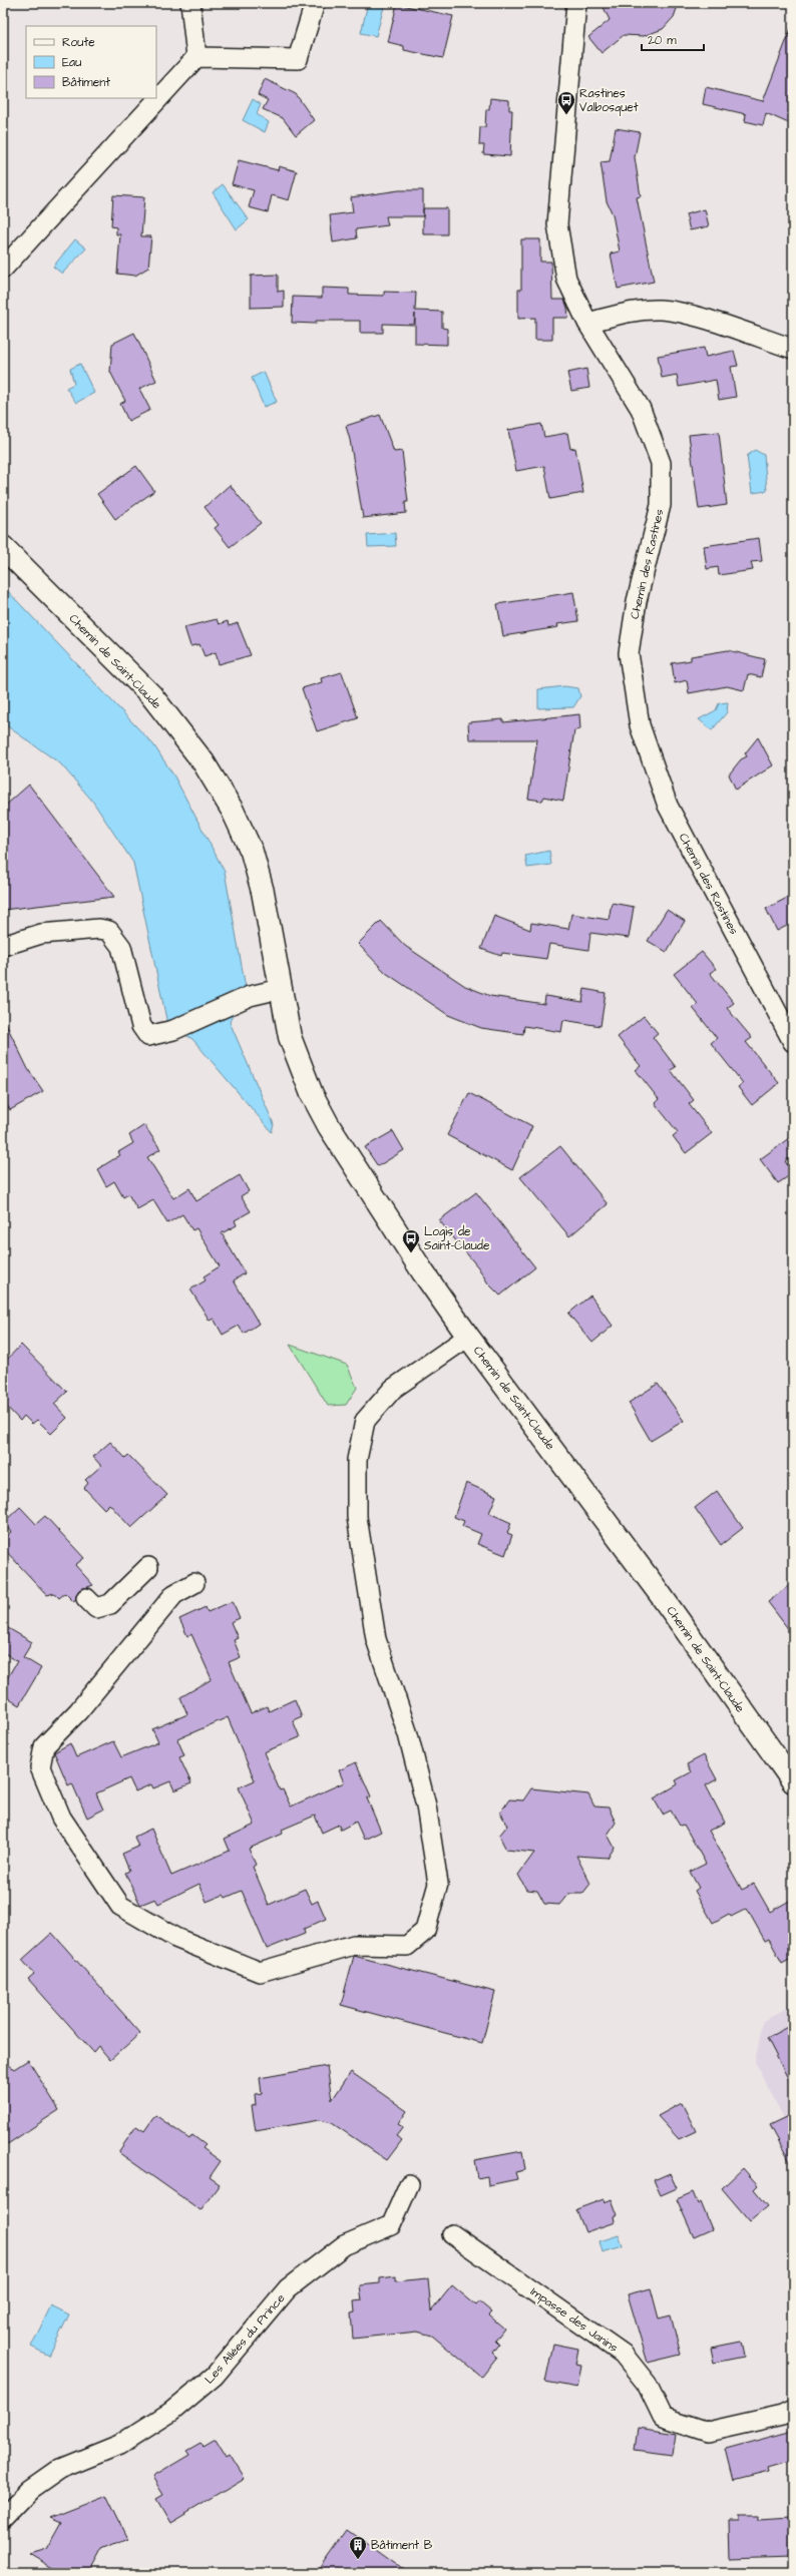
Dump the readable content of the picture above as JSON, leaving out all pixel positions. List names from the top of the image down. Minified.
{"streets":{"street":["Chemin des Rastines","Chemin de Saint-Claude","Impasse des Janins","Les Allées du Prince"]},"places":{"bus stop":["Rastines Valbosquet","Logis de Saint-Claude"],"building":["Bâtiment B"]},"legend":["Route","Eau","Bâtiment"],"scale_bar":"20 m"}
